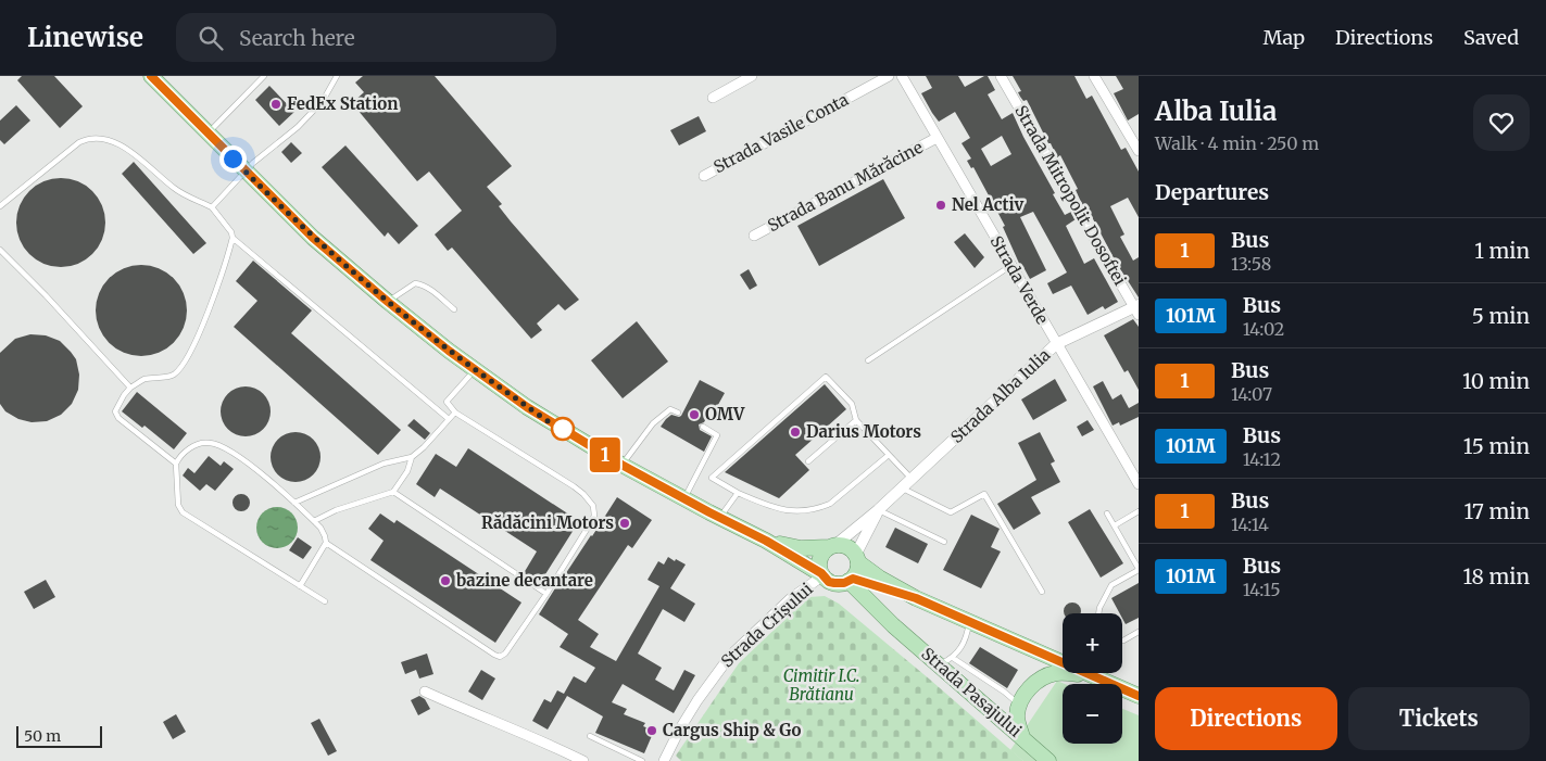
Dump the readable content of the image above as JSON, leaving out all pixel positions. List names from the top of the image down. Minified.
{"streets":{"main road":["Strada Pasajului"],"street":["Strada Vasile Conta","Strada Banu Mărăcine","Strada Mitropolit Dosoftei","Strada Verde","Strada Alba Iulia","Strada Crișului"]},"crossings":[["Strada Banu Mărăcine","Strada Verde"],["Strada Mitropolit Dosoftei","Strada Alba Iulia"],["Strada Verde","Strada Alba Iulia"],["Strada Alba Iulia","Strada Crișului"],["Strada Alba Iulia","Strada Pasajului"],["Strada Crișului","Strada Pasajului"]],"parks":["Cimitir I.C. Brătianu"],"places":["FedEx Station","Nel Activ","OMV","Darius Motors","Rădăcini Motors","bazine decantare","Cargus Ship & Go"],"lines":["bus line 1"],"scale_bar":"50 m","page":{"header":"Linewise","search":"Search here","nav":["Map","Directions","Saved"],"on_map":"1","heading":[["Alba Iulia","Walk · 4 min · 250 m"],"Departures"],"list":[{"mark":"1","name":"Bus","note":"13:58","value":"1 min"},{"mark":"101M","name":"Bus","note":"14:02","value":"5 min"},{"mark":"1","name":"Bus","note":"14:07","value":"10 min"},{"mark":"101M","name":"Bus","note":"14:12","value":"15 min"},{"mark":"1","name":"Bus","note":"14:14","value":"17 min"},{"mark":"101M","name":"Bus","note":"14:15","value":"18 min"}],"map_buttons":["+","−"],"buttons":["Directions","Tickets"],"scale":"50 m"}}
